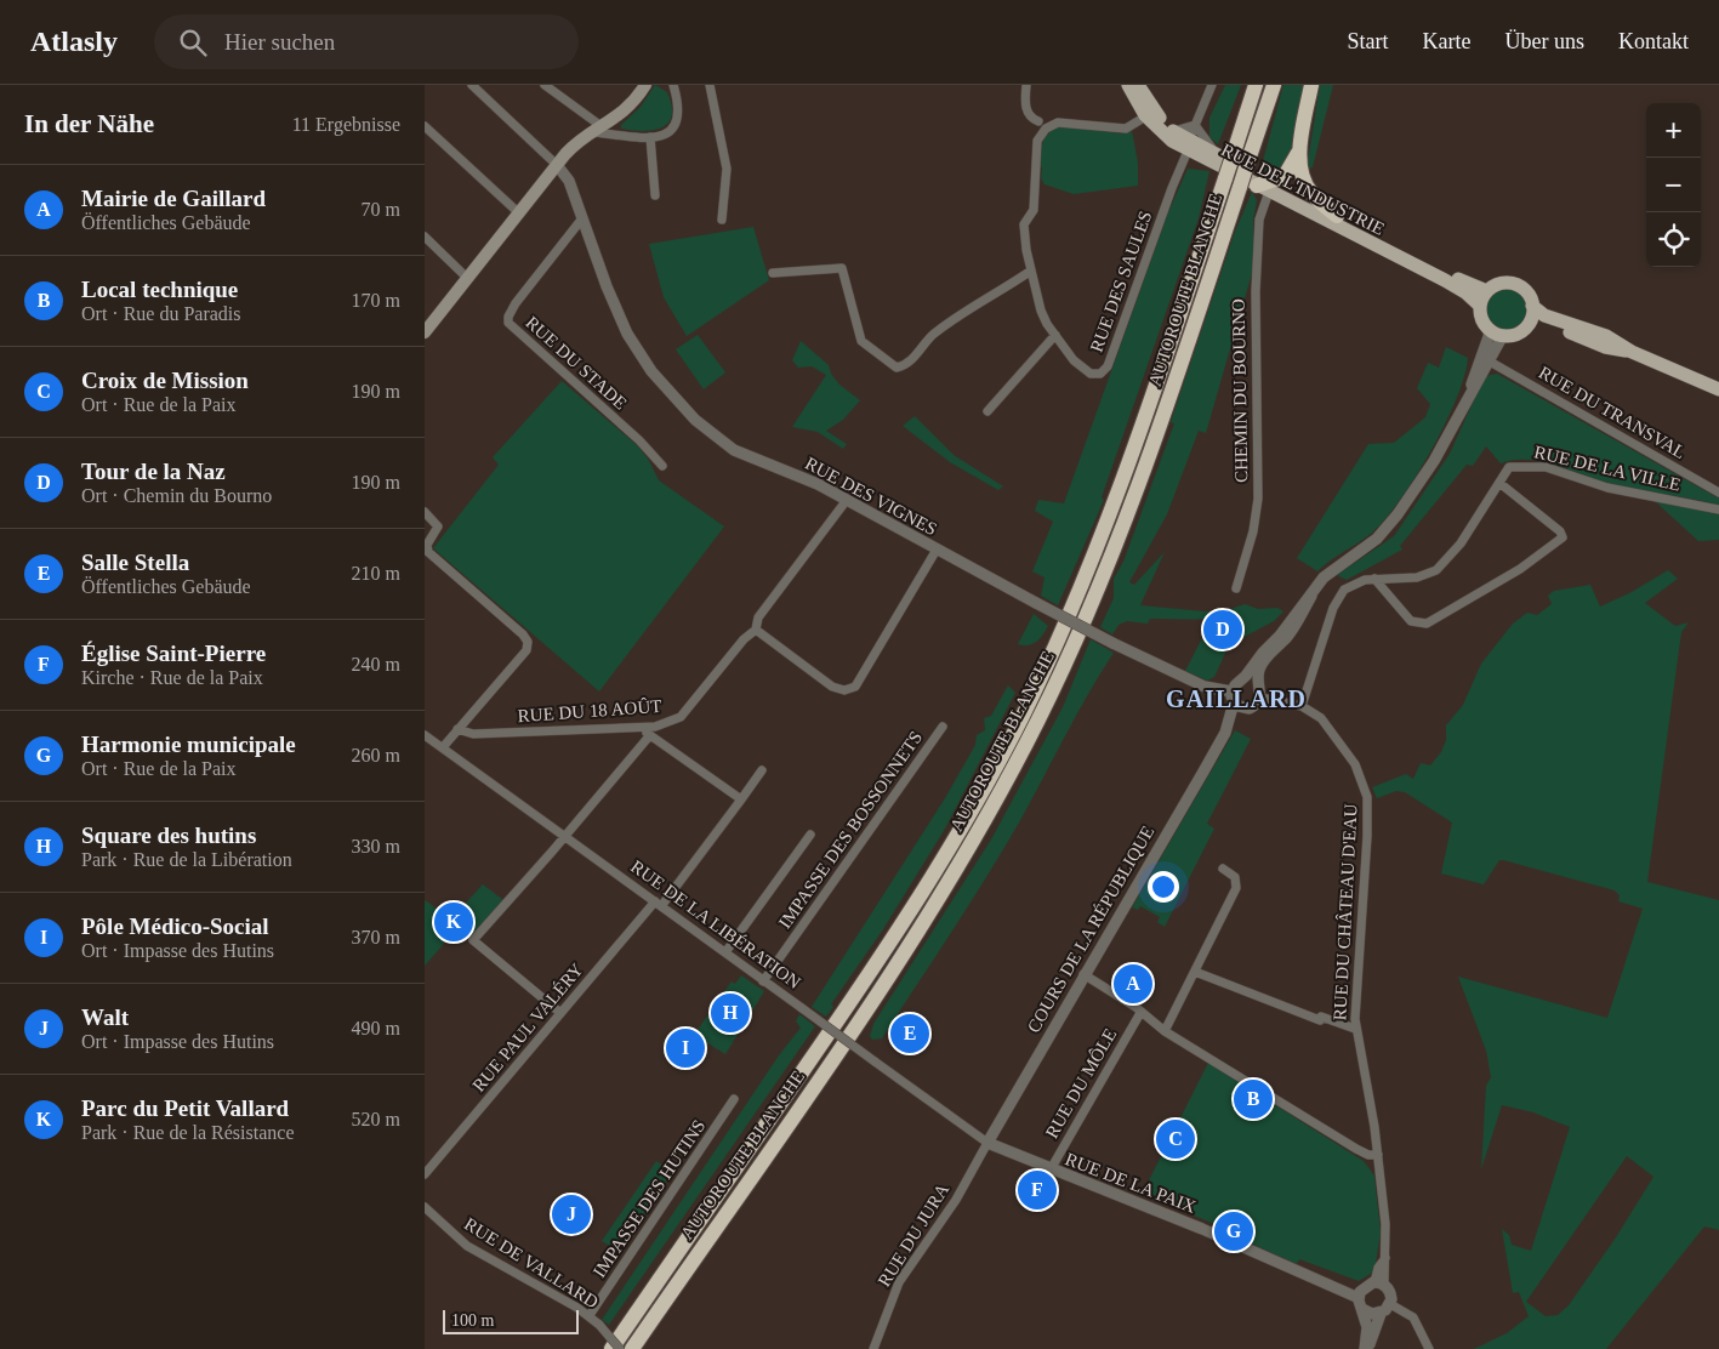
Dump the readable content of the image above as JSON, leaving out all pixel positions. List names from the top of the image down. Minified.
{"streets":{"highway":["AUTOROUTE BLANCHE"],"main road":["RUE DE L'INDUSTRIE"],"street":["RUE DES SAULES","RUE DU STADE","CHEMIN DU BOURNO","RUE DU TRANSVAL","RUE DE LA VILLE","RUE DES VIGNES","RUE DU 18 AOÛT","IMPASSE DES BOSSONNETS","RUE DU CHÂTEAU D'EAU","RUE DE LA LIBÉRATION","COURS DE LA RÉPUBLIQUE","RUE PAUL VALÉRY","RUE DU MÔLE","RUE DE LA PAIX","IMPASSE DES HUTINS","RUE DU JURA","RUE DE VALLARD"]},"crossings":[["RUE DE L'INDUSTRIE","RUE DES SAULES"],["RUE DE L'INDUSTRIE","AUTOROUTE BLANCHE"],["RUE DE L'INDUSTRIE","CHEMIN DU BOURNO"],["AUTOROUTE BLANCHE","RUE DE VALLARD"],["RUE DU STADE","RUE DES VIGNES"],["RUE DE LA VILLE","RUE DU CHÂTEAU D'EAU"],["RUE DES VIGNES","RUE DU 18 AOÛT"],["RUE DES VIGNES","RUE DU CHÂTEAU D'EAU"],["RUE DES VIGNES","COURS DE LA RÉPUBLIQUE"],["IMPASSE DES BOSSONNETS","RUE DE LA LIBÉRATION"],["RUE DU CHÂTEAU D'EAU","COURS DE LA RÉPUBLIQUE"],["RUE DU CHÂTEAU D'EAU","RUE DE LA PAIX"],["RUE DE LA LIBÉRATION","COURS DE LA RÉPUBLIQUE"],["RUE DE LA LIBÉRATION","RUE PAUL VALÉRY"],["RUE DE LA LIBÉRATION","RUE DE LA PAIX"],["RUE DE LA LIBÉRATION","RUE DU JURA"],["COURS DE LA RÉPUBLIQUE","RUE DE LA PAIX"],["COURS DE LA RÉPUBLIQUE","RUE DU JURA"],["RUE DU MÔLE","RUE DE LA PAIX"],["RUE DE LA PAIX","RUE DU JURA"],["IMPASSE DES HUTINS","RUE DE VALLARD"]],"districts":["GAILLARD"],"scale_bar":"100 m","page":{"header":"Atlasly","search":"Hier suchen","nav":["Start","Karte","Über uns","Kontakt"],"heading":["In der Nähe","11 Ergebnisse"],"map_buttons":["+","−"],"list":[{"mark":"A","name":"Mairie de Gaillard","note":"Öffentliches Gebäude","value":"70 m"},{"mark":"B","name":"Local technique","note":"Ort · Rue du Paradis","value":"170 m"},{"mark":"C","name":"Croix de Mission","note":"Ort · Rue de la Paix","value":"190 m"},{"mark":"D","name":"Tour de la Naz","note":"Ort · Chemin du Bourno","value":"190 m"},{"mark":"E","name":"Salle Stella","note":"Öffentliches Gebäude","value":"210 m"},{"mark":"F","name":"Église Saint-Pierre","note":"Kirche · Rue de la Paix","value":"240 m"},{"mark":"G","name":"Harmonie municipale","note":"Ort · Rue de la Paix","value":"260 m"},{"mark":"H","name":"Square des hutins","note":"Park · Rue de la Libération","value":"330 m"},{"mark":"I","name":"Pôle Médico-Social","note":"Ort · Impasse des Hutins","value":"370 m"},{"mark":"J","name":"Walt","note":"Ort · Impasse des Hutins","value":"490 m"},{"mark":"K","name":"Parc du Petit Vallard","note":"Park · Rue de la Résistance","value":"520 m"}],"pins":["D","K","A","H","E","I","B","C","F","J","G"],"scale":"100 m"}}
